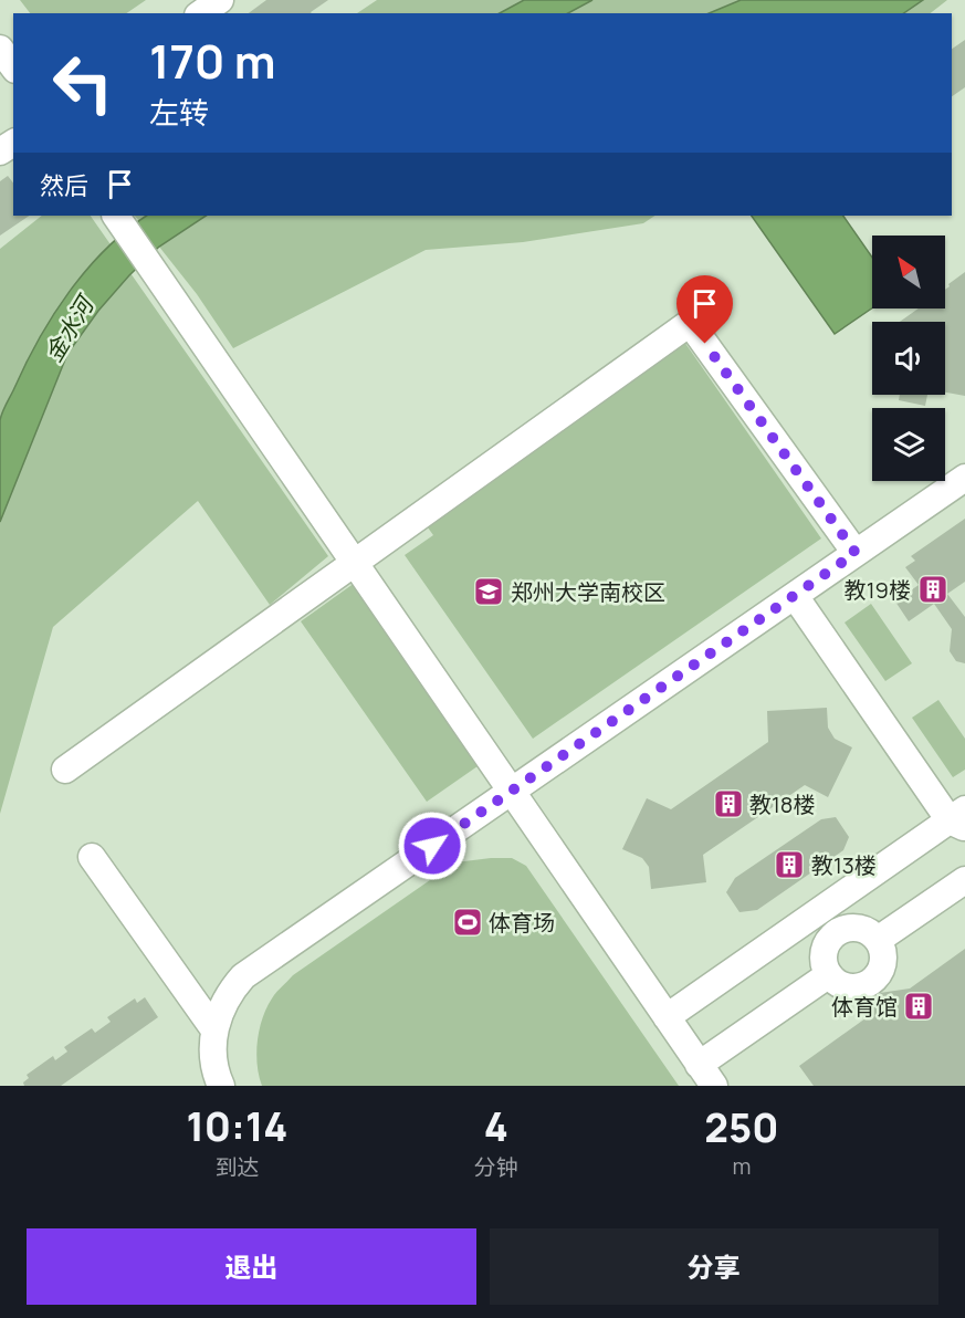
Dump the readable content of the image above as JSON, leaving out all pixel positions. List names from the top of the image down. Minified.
{"water":["金水河"],"places":{"building":["教19楼","教18楼","教13楼","体育馆"],"school or university":["郑州大学南校区"],"sports":["体育场"]},"north":"top left","page":{"turn":["170 m","左转"],"then":"然后","eta":["10:14","到达","4","分钟","250","m"],"buttons":["退出","分享"]}}
